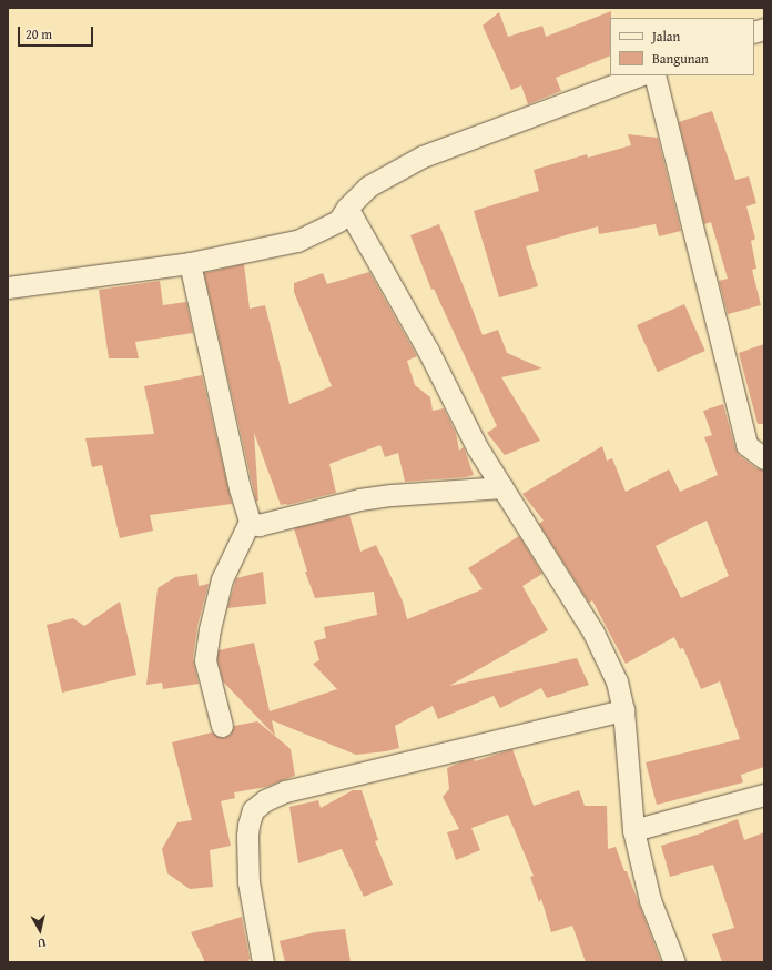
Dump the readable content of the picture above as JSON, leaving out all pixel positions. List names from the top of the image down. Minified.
{"legend":["Jalan","Bangunan"],"scale_bar":"20 m","north":"bottom"}
